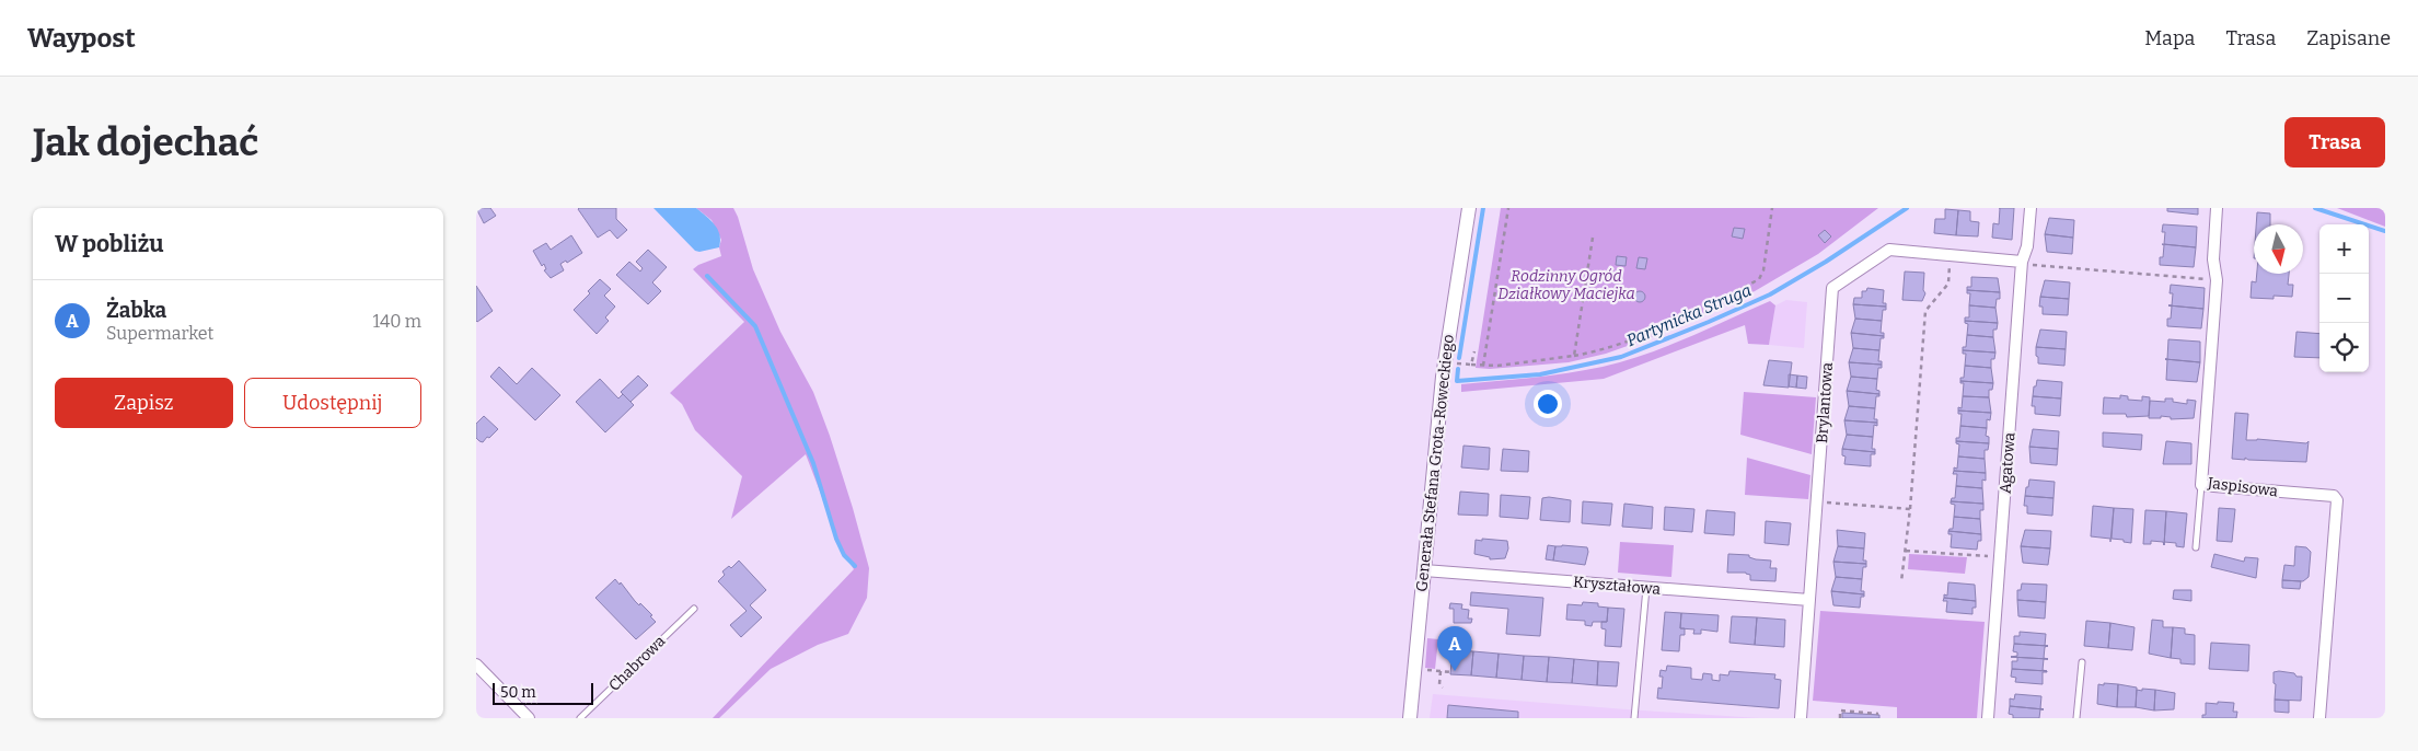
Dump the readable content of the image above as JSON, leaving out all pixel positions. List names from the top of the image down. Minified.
{"streets":{"street":["Brylantowa","Generała Stefana Grota-Roweckiego","Agatowa","Jaspisowa","Kryształowa"],"lane":["Chabrowa"]},"crossings":[["Brylantowa","Agatowa"],["Brylantowa","Kryształowa"],["Generała Stefana Grota-Roweckiego","Kryształowa"]],"water":["Partynicka Struga"],"parks":["Rodzinny Ogród Działkowy Maciejka"],"scale_bar":"50 m","north":"bottom","page":{"header":"Waypost","nav":["Mapa","Trasa","Zapisane"],"buttons":["Trasa",["Zapisz","Udostępnij"]],"title":"Jak dojechać","heading":"W pobliżu","map_buttons":["+","−"],"list":[{"mark":"A","name":"Żabka","note":"Supermarket","value":"140 m"}],"pins":"A","scale":"50 m"}}
